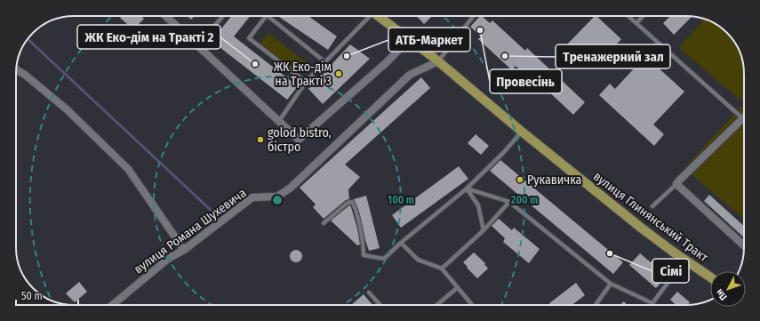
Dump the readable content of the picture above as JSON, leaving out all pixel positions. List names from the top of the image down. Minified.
{"streets":{"main road":["вулиця Глинянський Тракт"],"street":["вулиця Романа Шухевича"]},"crossings":[["вулиця Глинянський Тракт","вулиця Романа Шухевича"]],"places":["Провесінь","АТБ-Маркет","Тренажерний зал","ЖК Еко-дім на Тракті 2","ЖК Еко-дім на Тракті 3","golod bistro, бістро","Рукавичка","Сімі"],"scale_bar":"50 m","north":"bottom left","rings":["100 m","200 m"]}
